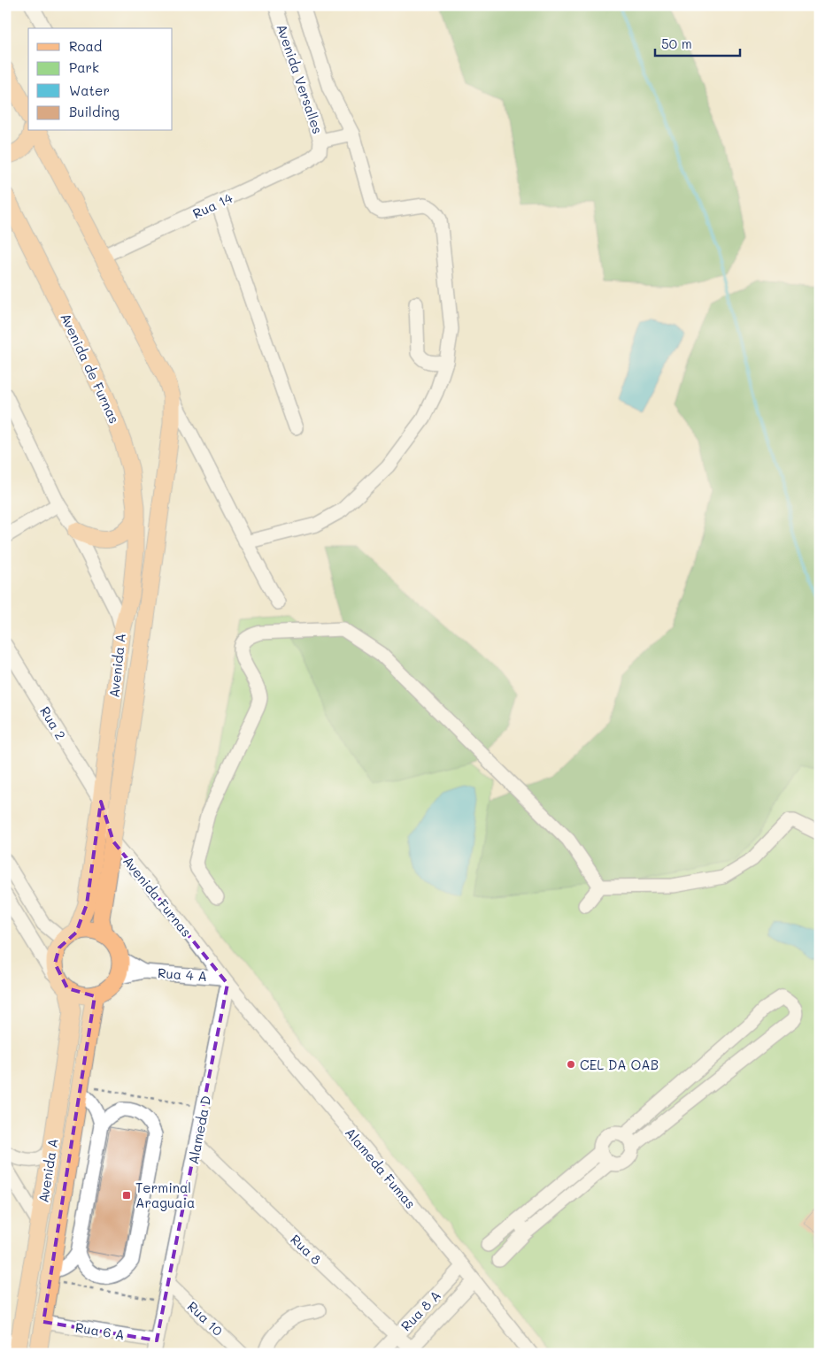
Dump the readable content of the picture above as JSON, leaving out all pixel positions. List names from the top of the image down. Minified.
{"streets":{"main road":["Avenida de Furnas","Avenida A"],"street":["Avenida Versalles","Rua 14","Rua 2","Avenida Furnas","Rua 4 A","Alameda D","Alameda Fumas","Rua 8","Rua 8 A","Rua 10","Rua 6 A"]},"crossings":[["Avenida Versalles","Rua 14"],["Avenida de Furnas","Avenida A"],["Avenida A","Rua 2"],["Avenida A","Avenida Furnas"],["Avenida A","Rua 4 A"],["Avenida A","Rua 6 A"],["Rua 2","Avenida Furnas"],["Avenida Furnas","Rua 4 A"],["Avenida Furnas","Alameda D"],["Avenida Furnas","Alameda Fumas"],["Rua 4 A","Alameda D"],["Rua 4 A","Alameda Fumas"],["Alameda D","Alameda Fumas"],["Alameda D","Rua 8"],["Alameda D","Rua 10"],["Alameda D","Rua 6 A"],["Alameda Fumas","Rua 8 A"],["Rua 8","Rua 8 A"]],"places":{"other":["CEL DA OAB"],"transit":["Terminal Araguaia"]},"legend":["Road","Park","Water","Building"],"scale_bar":"50 m"}
